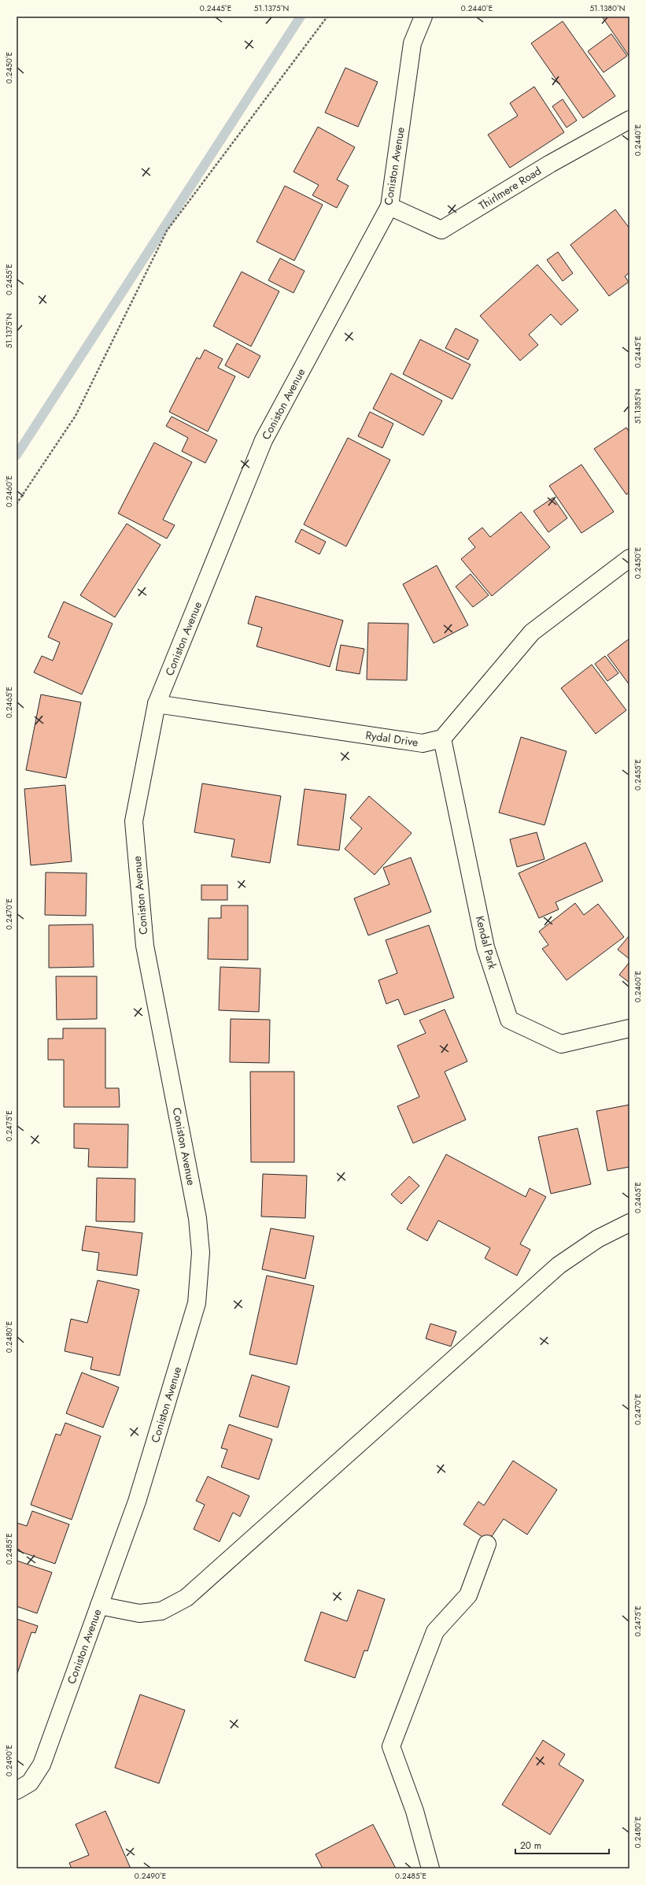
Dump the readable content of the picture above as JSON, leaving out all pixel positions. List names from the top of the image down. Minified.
{"streets":{"street":["Coniston Avenue","Thirlmere Road","Rydal Drive","Kendal Park"]},"crossings":[["Coniston Avenue","Thirlmere Road"],["Coniston Avenue","Rydal Drive"],["Rydal Drive","Kendal Park"]],"scale_bar":"20 m","coordinates":["0.2445°E","51.1375°N","0.2440°E","51.1380°N","0.2450°E","0.2455°E","51.1385°N","0.2460°E","0.2465°E","0.2470°E","0.2475°E","0.2480°E","0.2485°E","0.2490°E"]}
